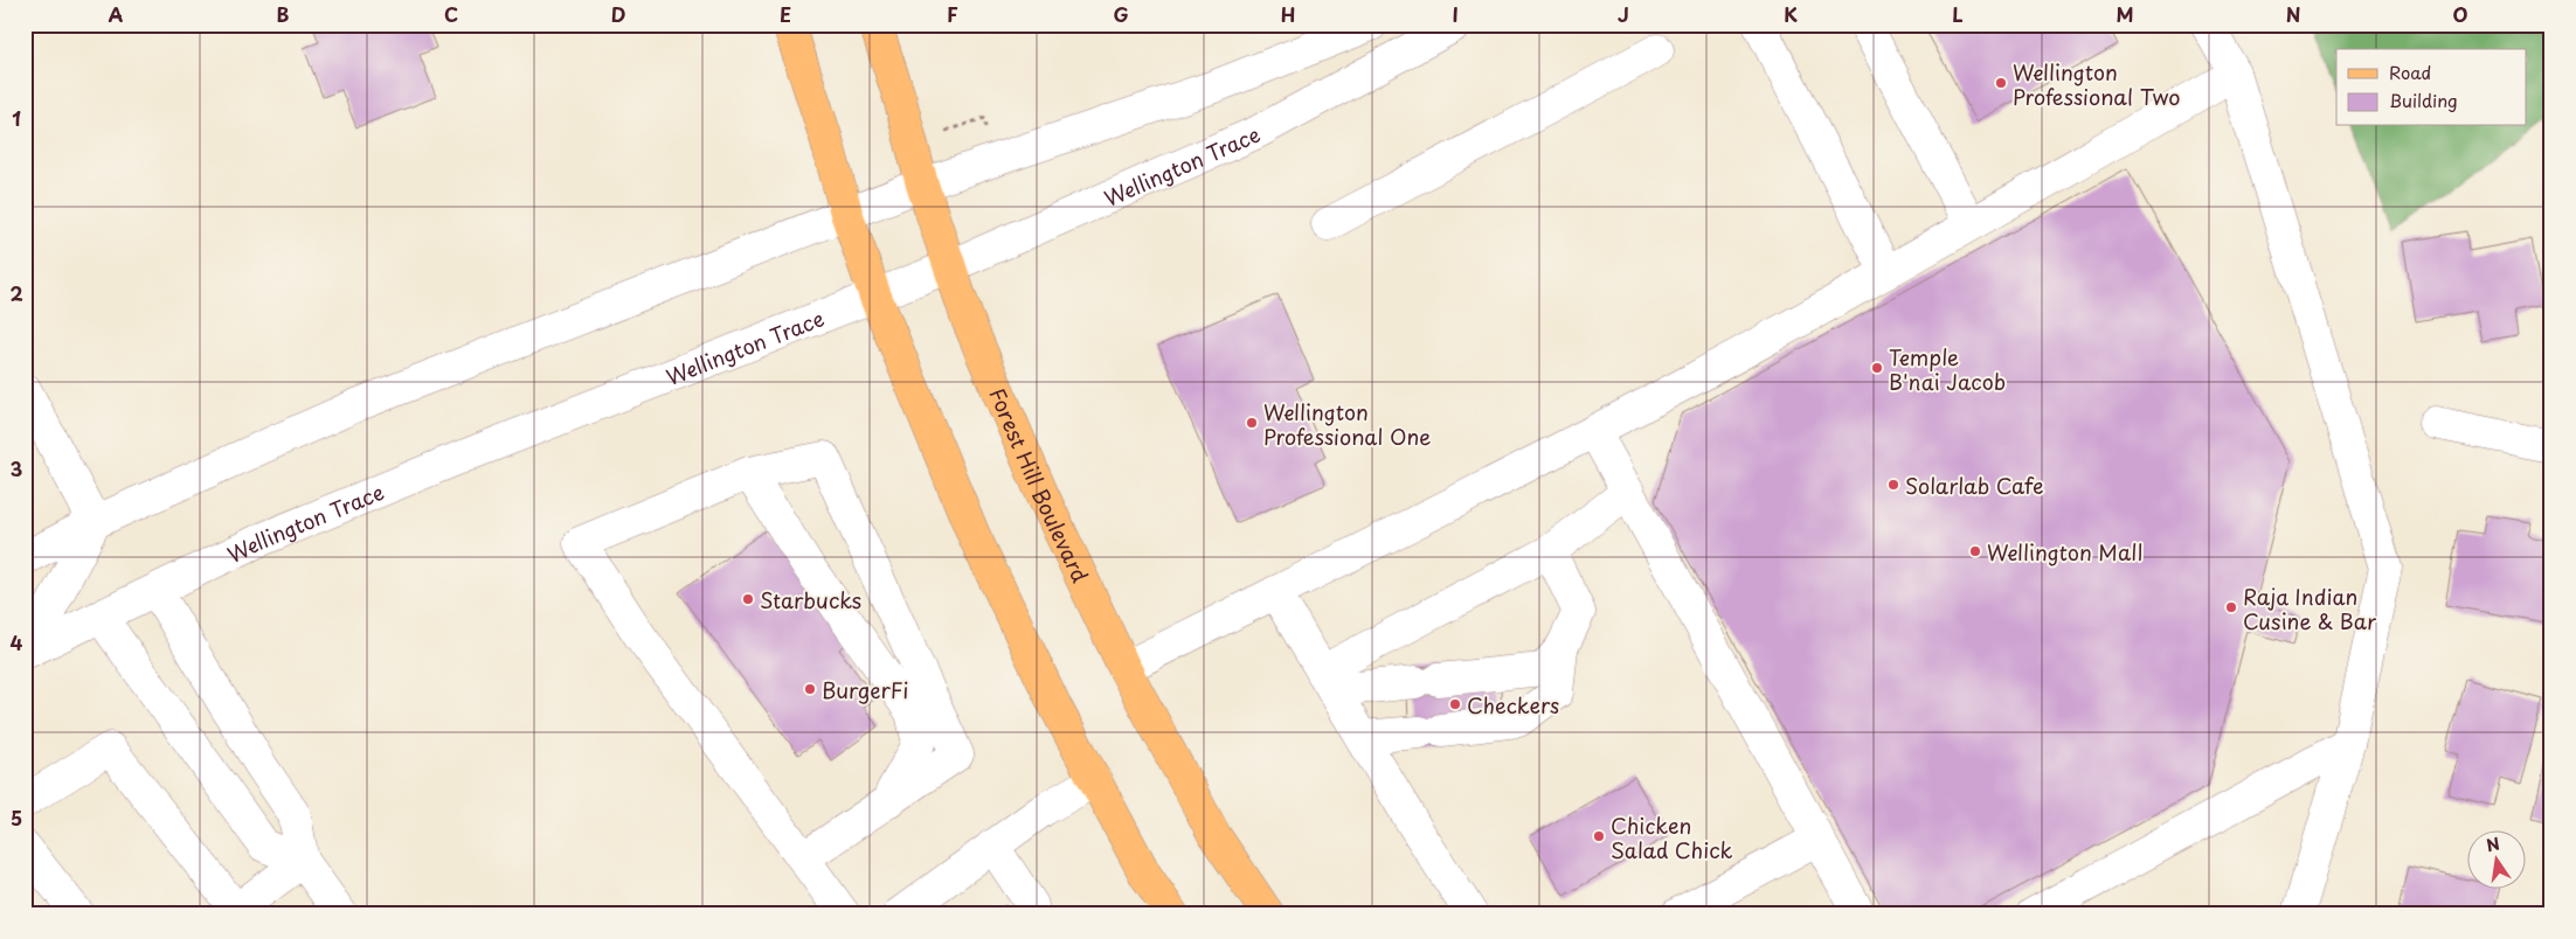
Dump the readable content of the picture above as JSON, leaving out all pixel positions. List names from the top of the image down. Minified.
{"streets":{"main road":["Forest Hill Boulevard"],"street":["Wellington Trace"]},"crossings":[["Wellington Trace","Forest Hill Boulevard"]],"places":["Wellington Professional Two","Temple B'nai Jacob","Wellington Professional One","Solarlab Cafe","Wellington Mall","Starbucks","Raja Indian Cusine & Bar","BurgerFi","Checkers","Chicken Salad Chick"],"legend":["Road","Building"],"north":"top","grid":{"columns":["A","B","C","D","E","F","G","H","I","J","K","L","M","N","O"],"rows":["1","2","3","4","5"]}}
